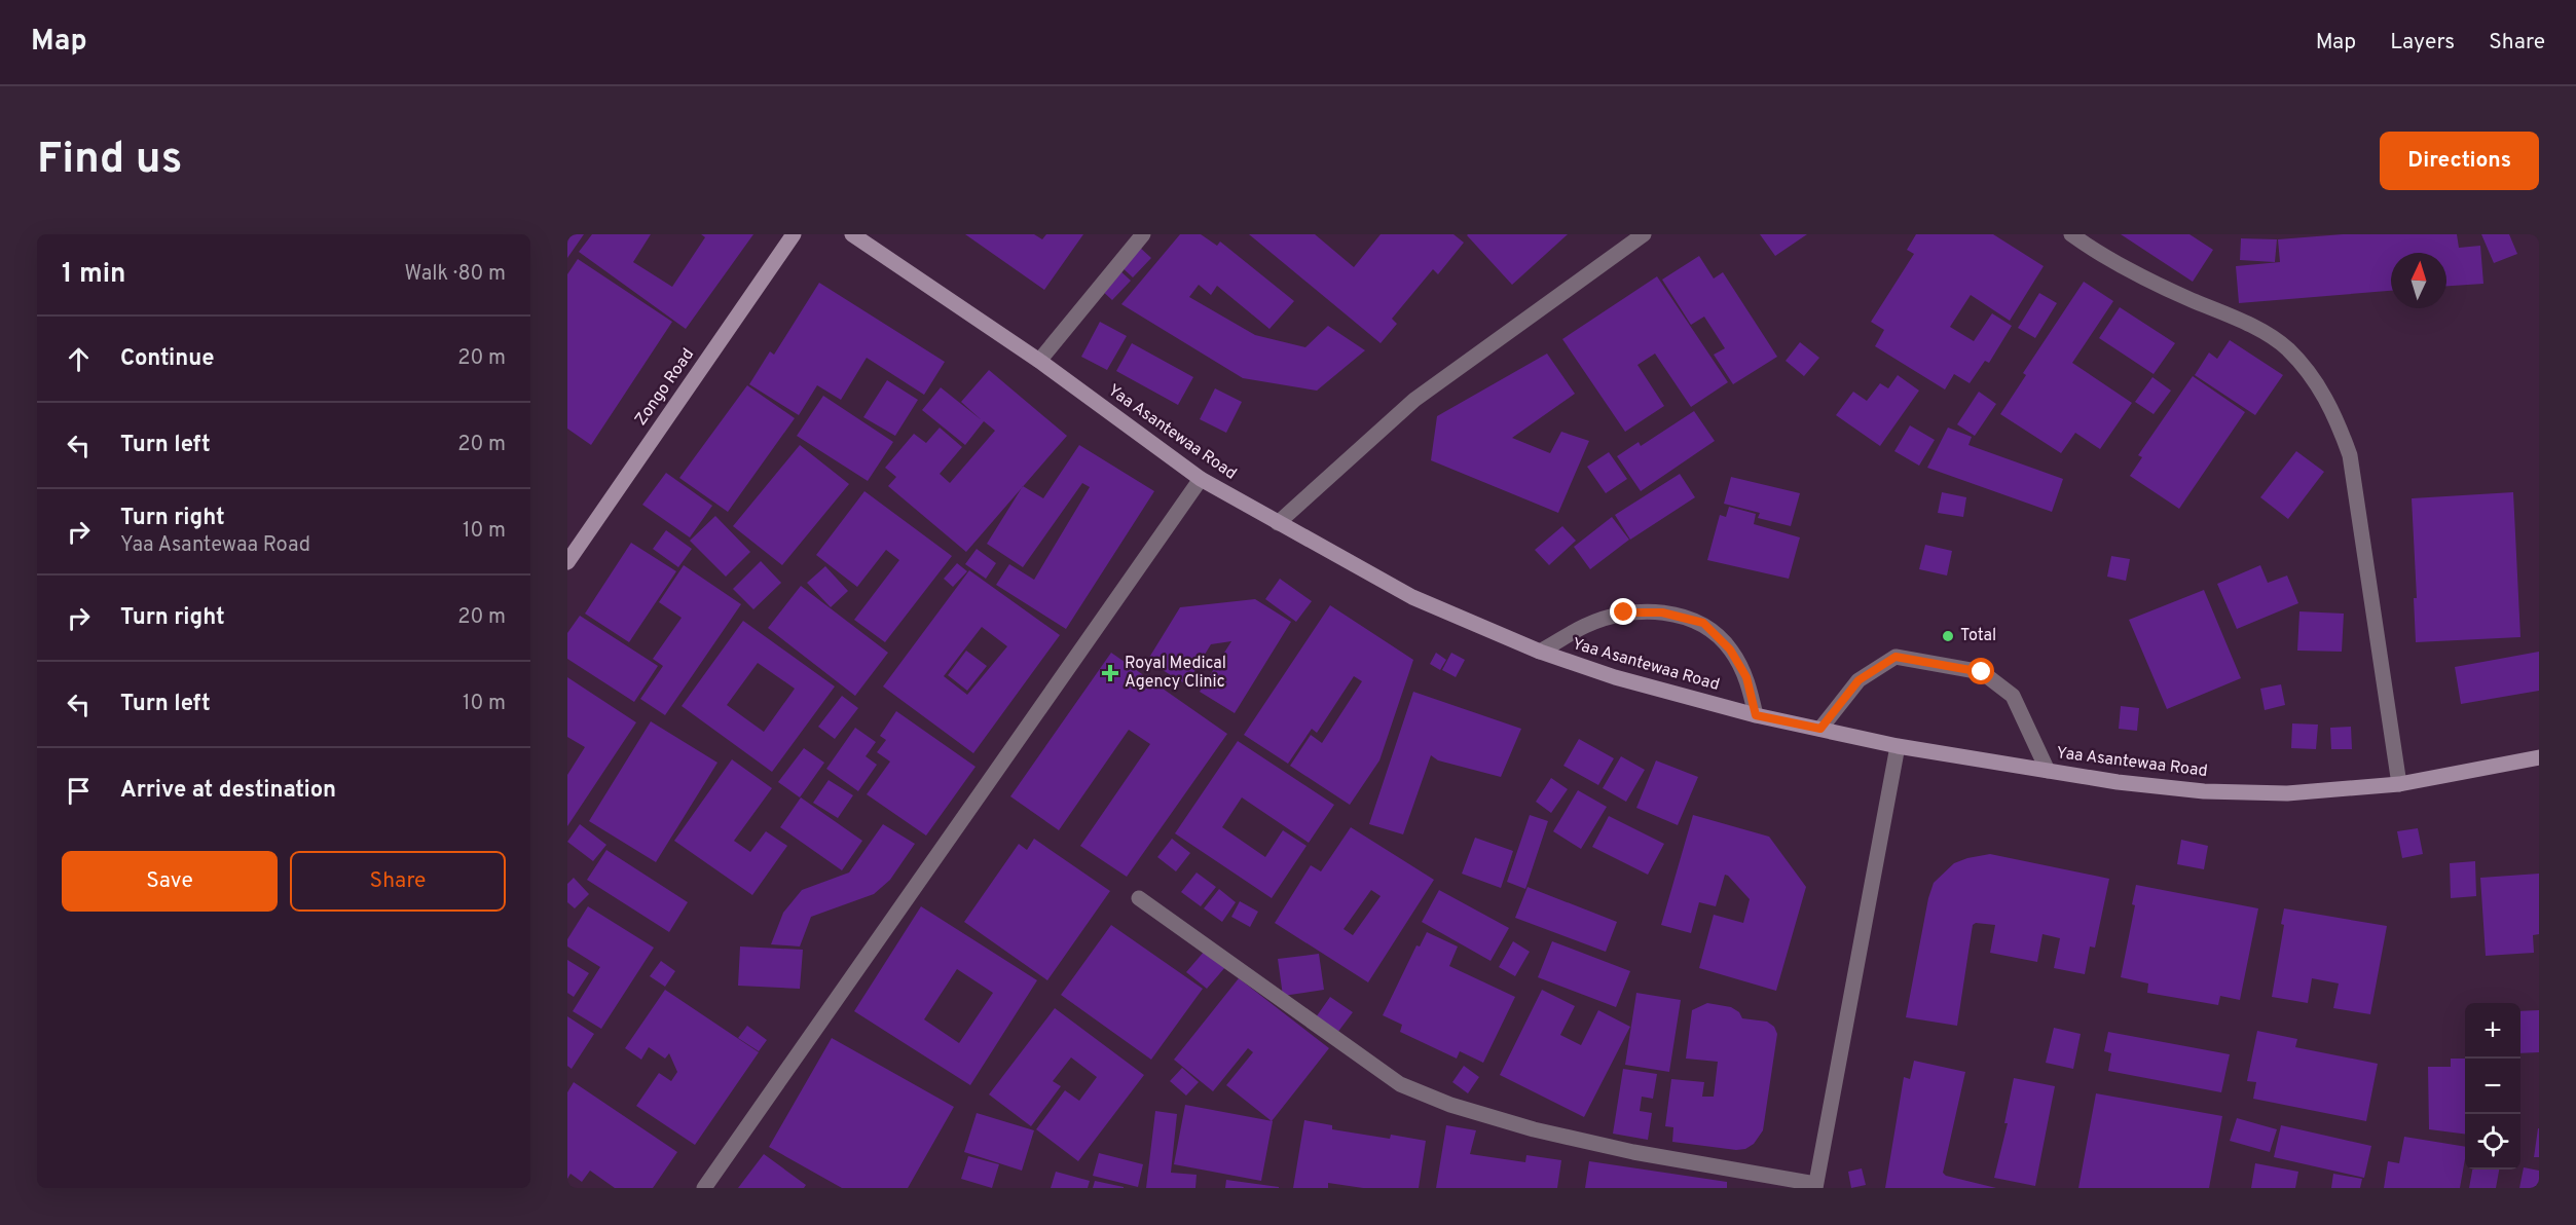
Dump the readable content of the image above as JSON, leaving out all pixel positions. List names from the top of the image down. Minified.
{"streets":{"street":["Zongo Road","Yaa Asantewaa Road"]},"places":{"other":["Total"],"health":["Royal Medical Agency Clinic"]},"north":"top","page":{"header":"Map","nav":["Map","Layers","Share"],"buttons":["Directions",["Save","Share"]],"title":"Find us","heading":["1 min","Walk · 80 m"],"list":[["Continue","20 m"],["Turn left","20 m"],["Turn right","Yaa Asantewaa Road","10 m"],["Turn right","20 m"],["Turn left","10 m"],"Arrive at destination"],"map_buttons":["+","−"]}}
